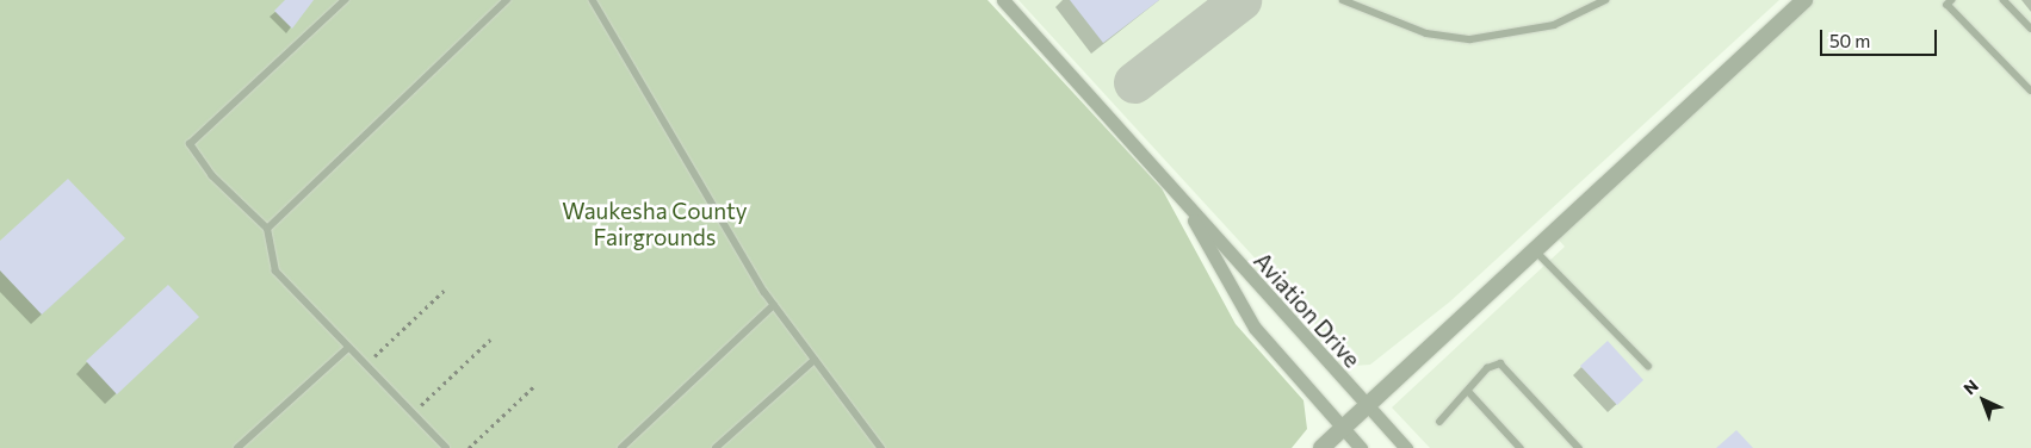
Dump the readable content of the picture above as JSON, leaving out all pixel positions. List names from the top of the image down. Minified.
{"streets":{"street":["Aviation Drive"]},"parks":["Waukesha County Fairgrounds"],"scale_bar":"50 m","north":"top left"}
